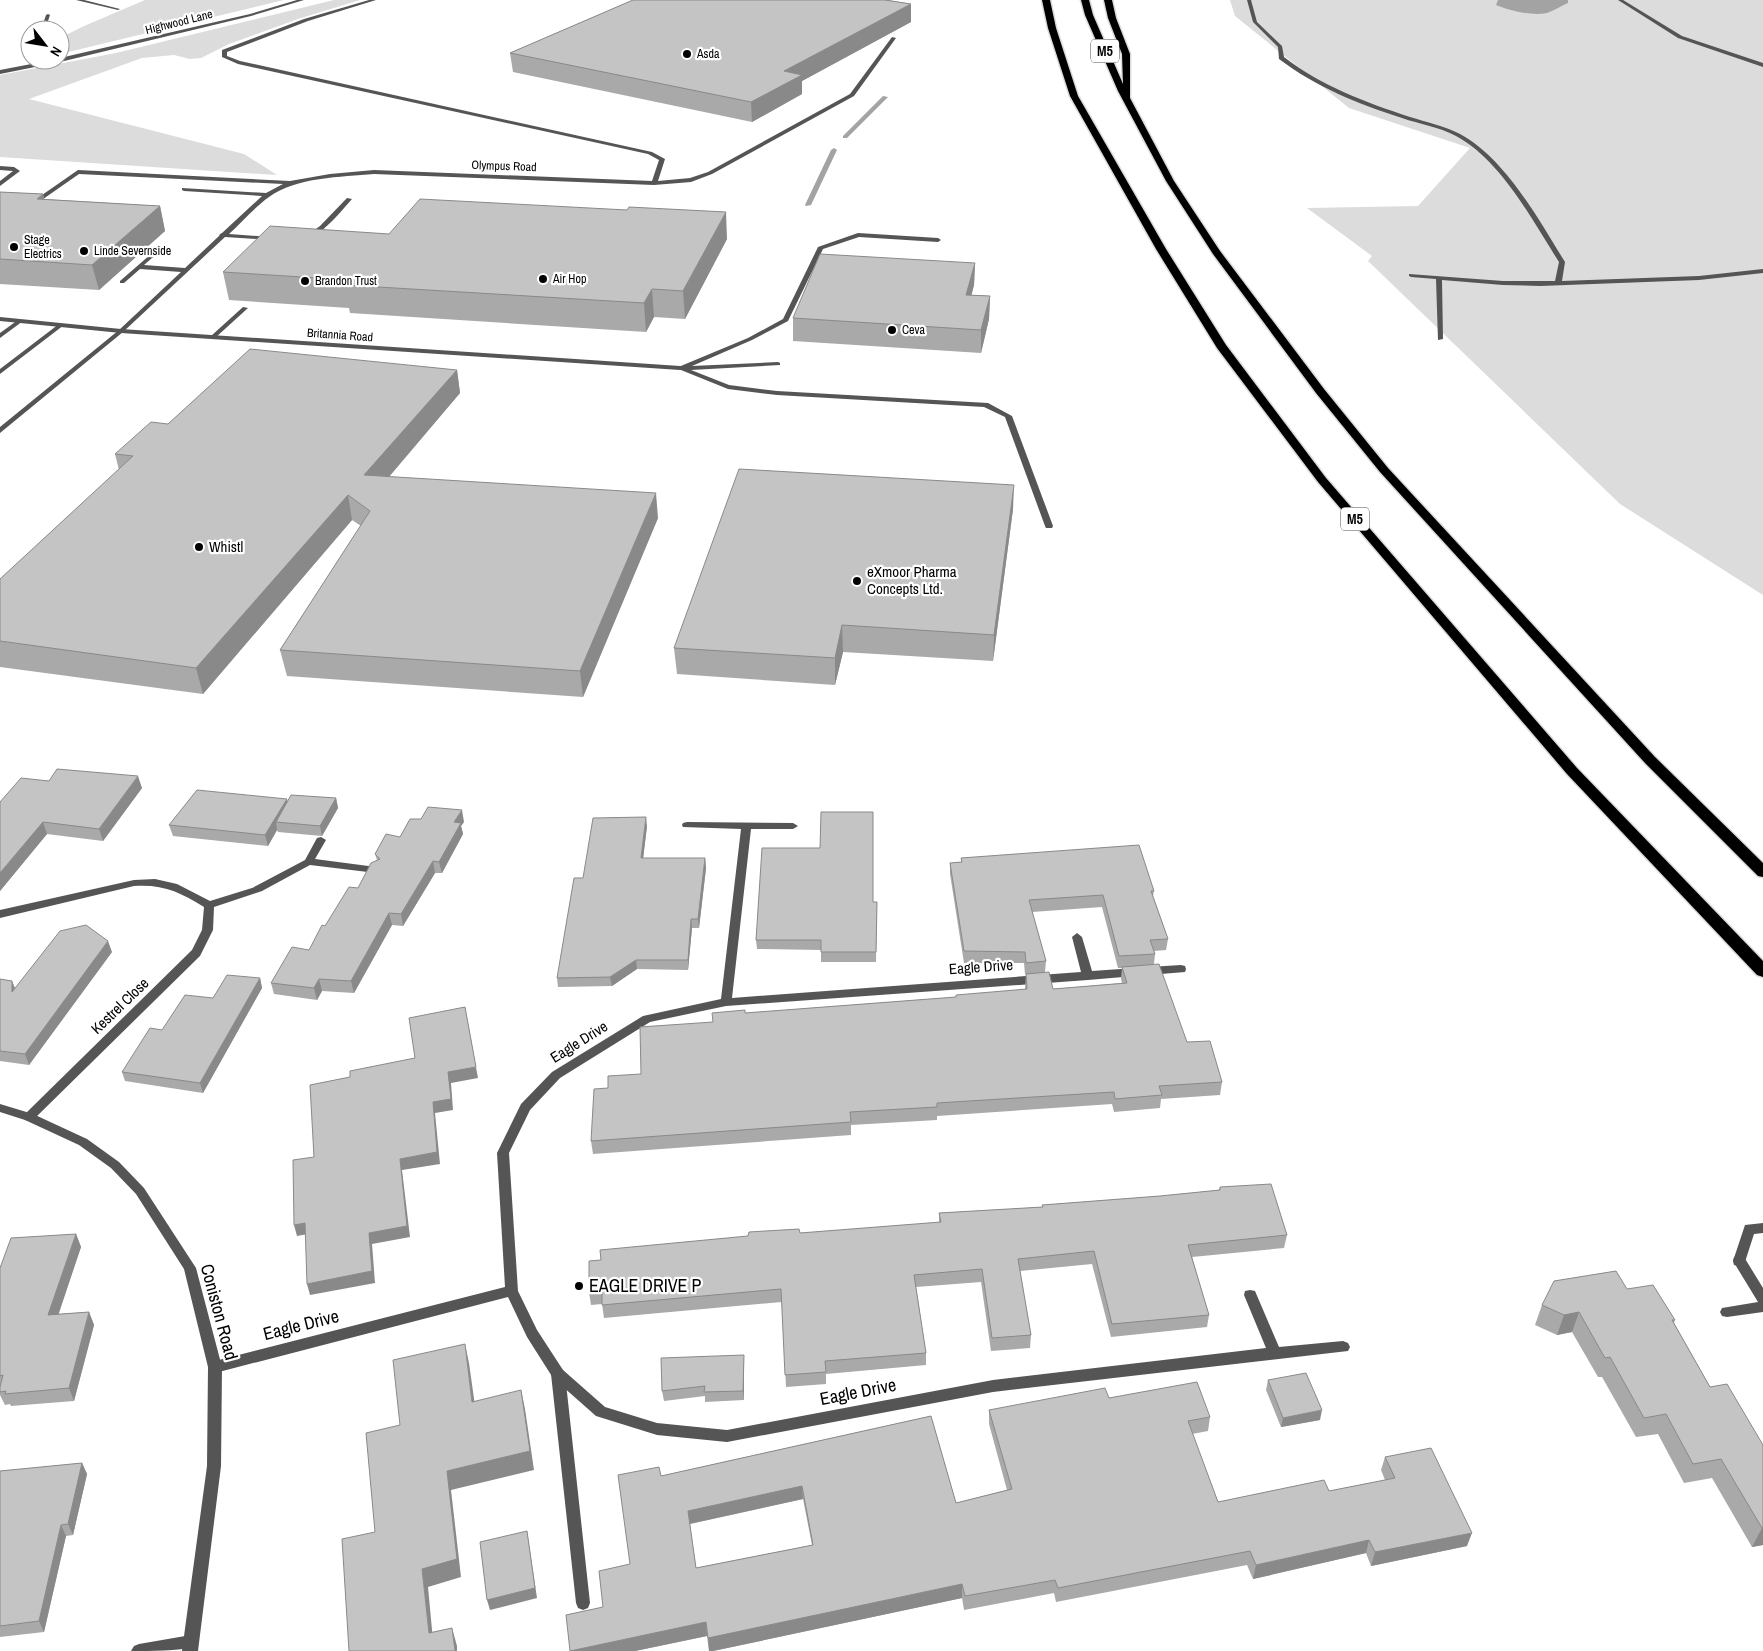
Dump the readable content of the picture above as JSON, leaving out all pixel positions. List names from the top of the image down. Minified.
{"streets":{"highway":["M5"],"street":["Highwood Lane","Olympus Road","Britannia Road","Eagle Drive","Kestrel Close","Coniston Road"]},"crossings":[["Olympus Road","Britannia Road"],["Eagle Drive","Coniston Road"],["Kestrel Close","Coniston Road"]],"places":["Asda","Stage Electrics","Linde Severnside","Air Hop","Brandon Trust","Ceva","Whistl","eXmoor Pharma Concepts Ltd.","EAGLE DRIVE P"],"north":"bottom right"}
